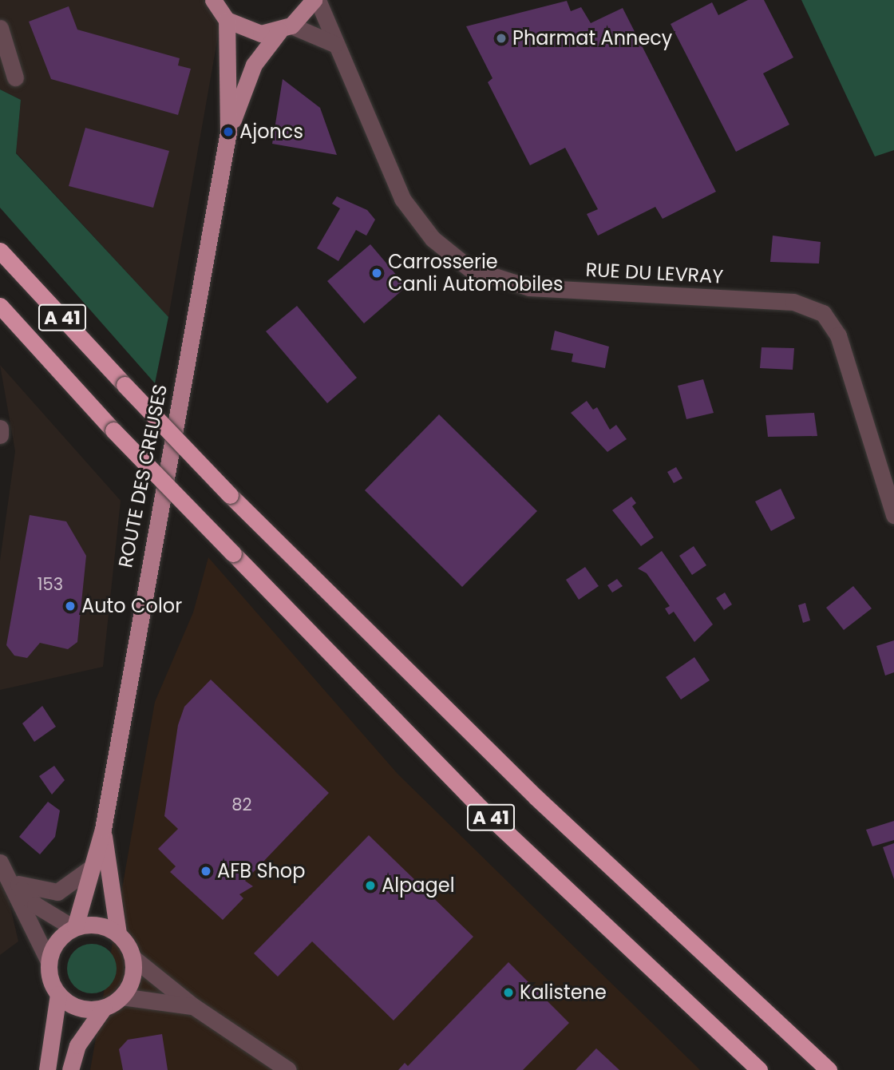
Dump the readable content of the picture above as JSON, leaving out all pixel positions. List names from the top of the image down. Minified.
{"streets":{"highway":["A 41"],"main road":["ROUTE DES CREUSES"],"street":["RUE DU LEVRAY"]},"places":["Pharmat Annecy","Ajoncs","Carrosserie Canli Automobiles","Auto Color","AFB Shop","Alpagel","Kalistene"],"house_numbers":["153","82"]}
